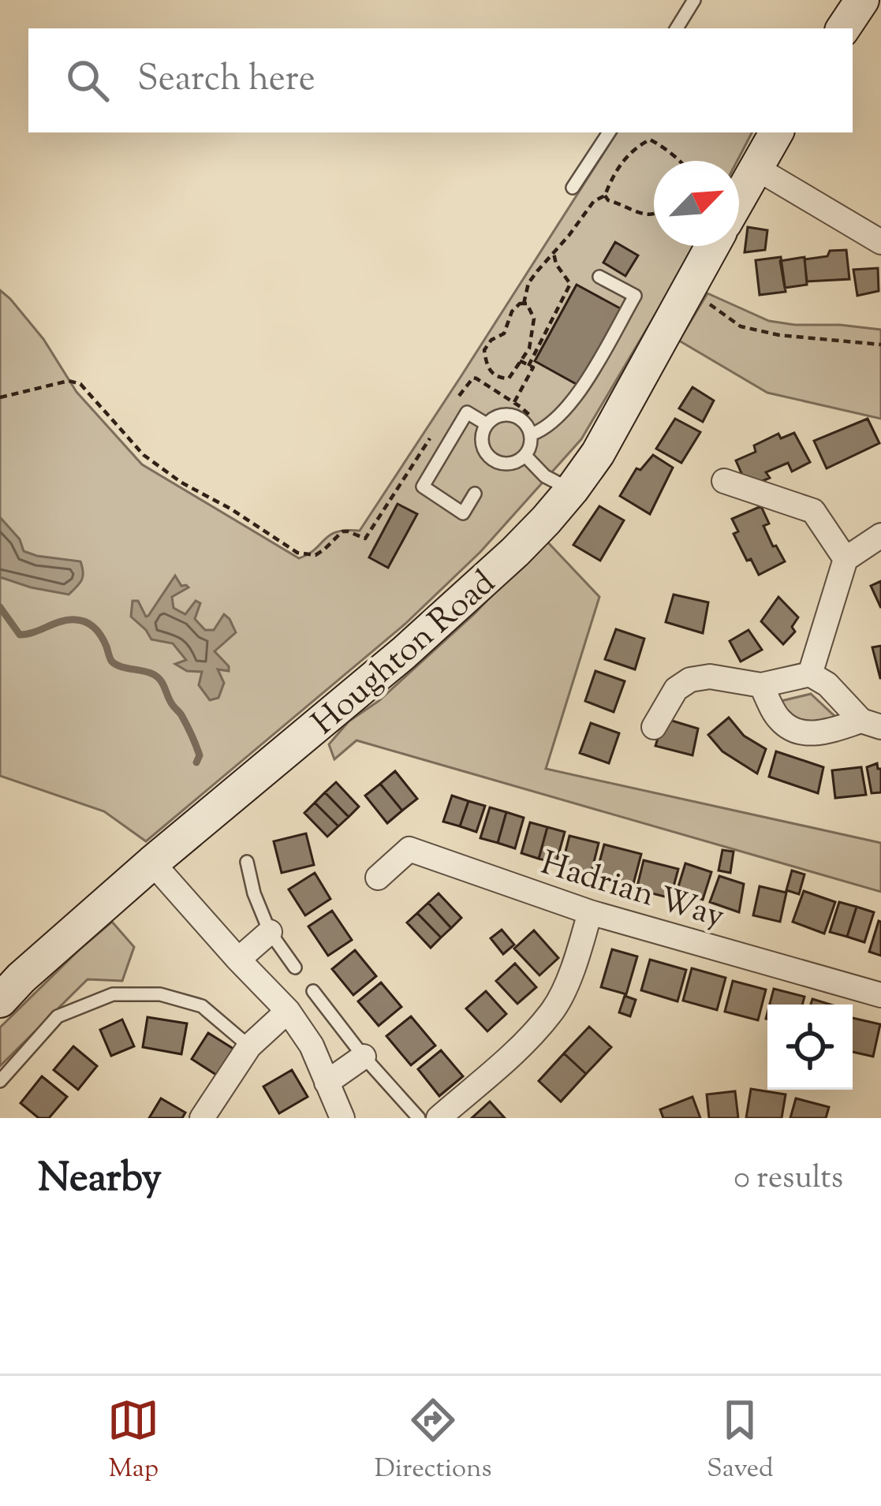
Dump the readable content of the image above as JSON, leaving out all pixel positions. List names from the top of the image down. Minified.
{"streets":{"street":["Houghton Road","Hadrian Way"]},"north":"top right","page":{"search":"Search here","heading":["Nearby","0 results"],"nav":["Map","Directions","Saved"]}}
